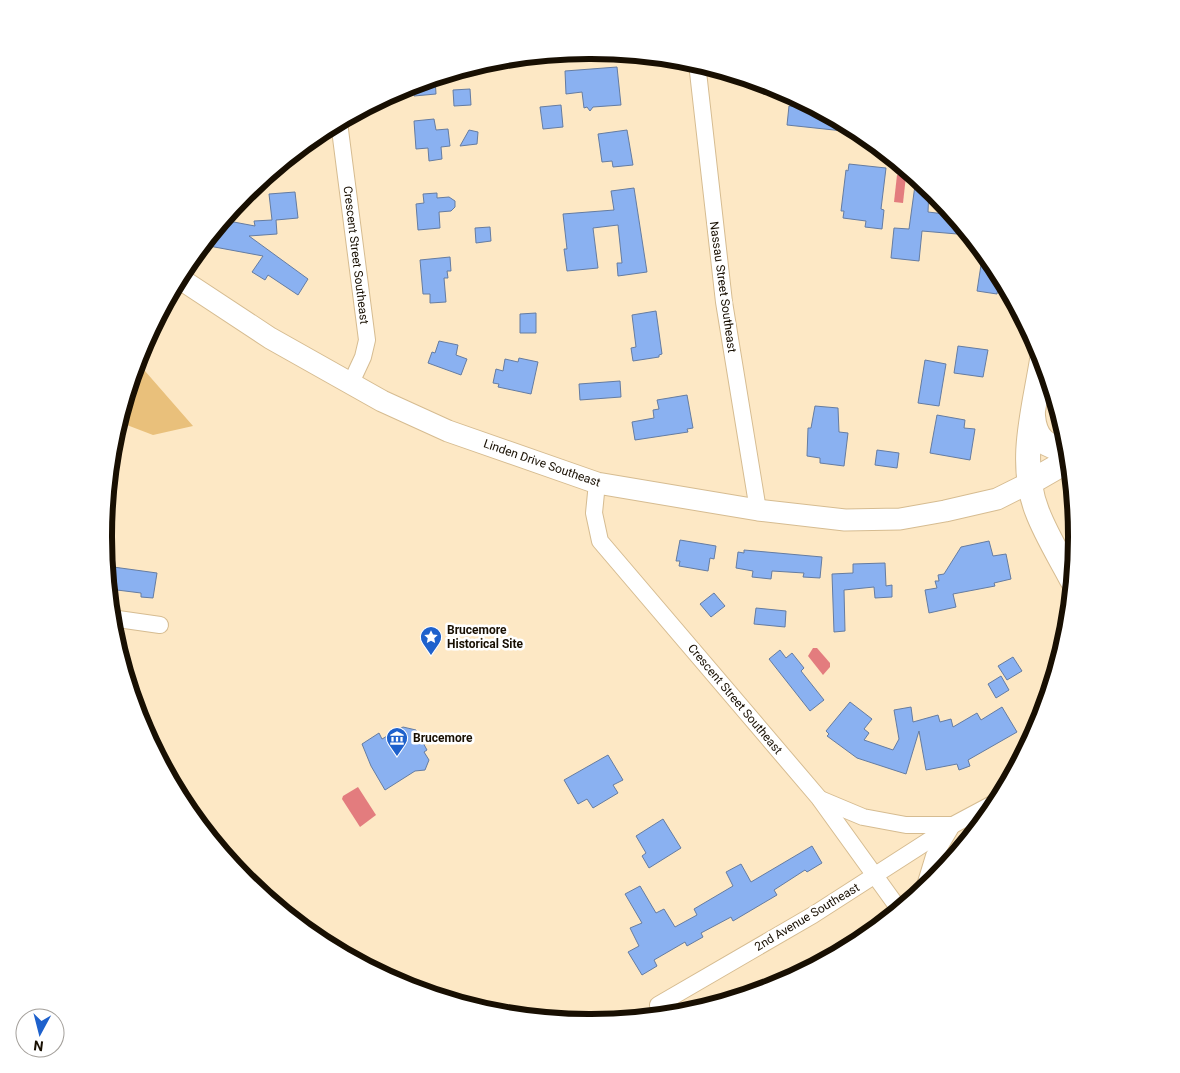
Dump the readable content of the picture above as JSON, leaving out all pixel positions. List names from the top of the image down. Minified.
{"streets":{"street":["Crescent Street Southeast","Nassau Street Southeast","Linden Drive Southeast","2nd Avenue Southeast"]},"crossings":[["Crescent Street Southeast","Linden Drive Southeast"],["Crescent Street Southeast","2nd Avenue Southeast"],["Nassau Street Southeast","Linden Drive Southeast"]],"places":{"place":["Brucemore Historical Site"],"museum":["Brucemore"]},"north":"bottom"}
